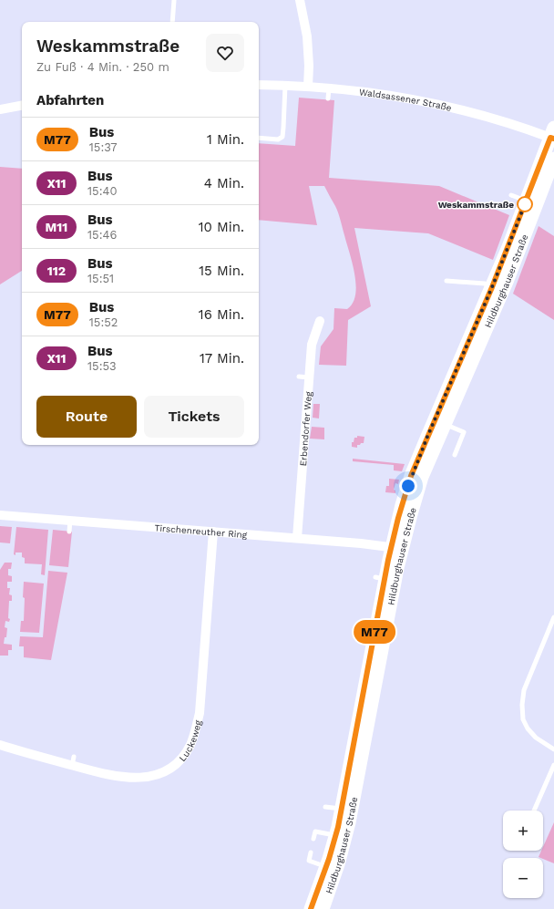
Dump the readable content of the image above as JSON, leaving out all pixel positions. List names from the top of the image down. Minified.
{"streets":{"main road":["Hildburghauser Straße"],"street":["Waldsassener Straße","Erbendorfer Weg","Tirschenreuther Ring","Luckeweg"]},"crossings":[["Waldsassener Straße","Hildburghauser Straße"],["Hildburghauser Straße","Tirschenreuther Ring"],["Erbendorfer Weg","Tirschenreuther Ring"],["Tirschenreuther Ring","Luckeweg"]],"places":["Weskammstraße"],"lines":["bus line M77"],"page":{"on_map":"M77","heading":[["Weskammstraße","Zu Fuß · 4 Min. · 250 m"],"Abfahrten"],"list":[{"mark":"M77","name":"Bus","note":"15:37","value":"1 Min."},{"mark":"X11","name":"Bus","note":"15:40","value":"4 Min."},{"mark":"M11","name":"Bus","note":"15:46","value":"10 Min."},{"mark":"112","name":"Bus","note":"15:51","value":"15 Min."},{"mark":"M77","name":"Bus","note":"15:52","value":"16 Min."},{"mark":"X11","name":"Bus","note":"15:53","value":"17 Min."}],"buttons":["Route","Tickets"],"map_buttons":["+","−"]}}
